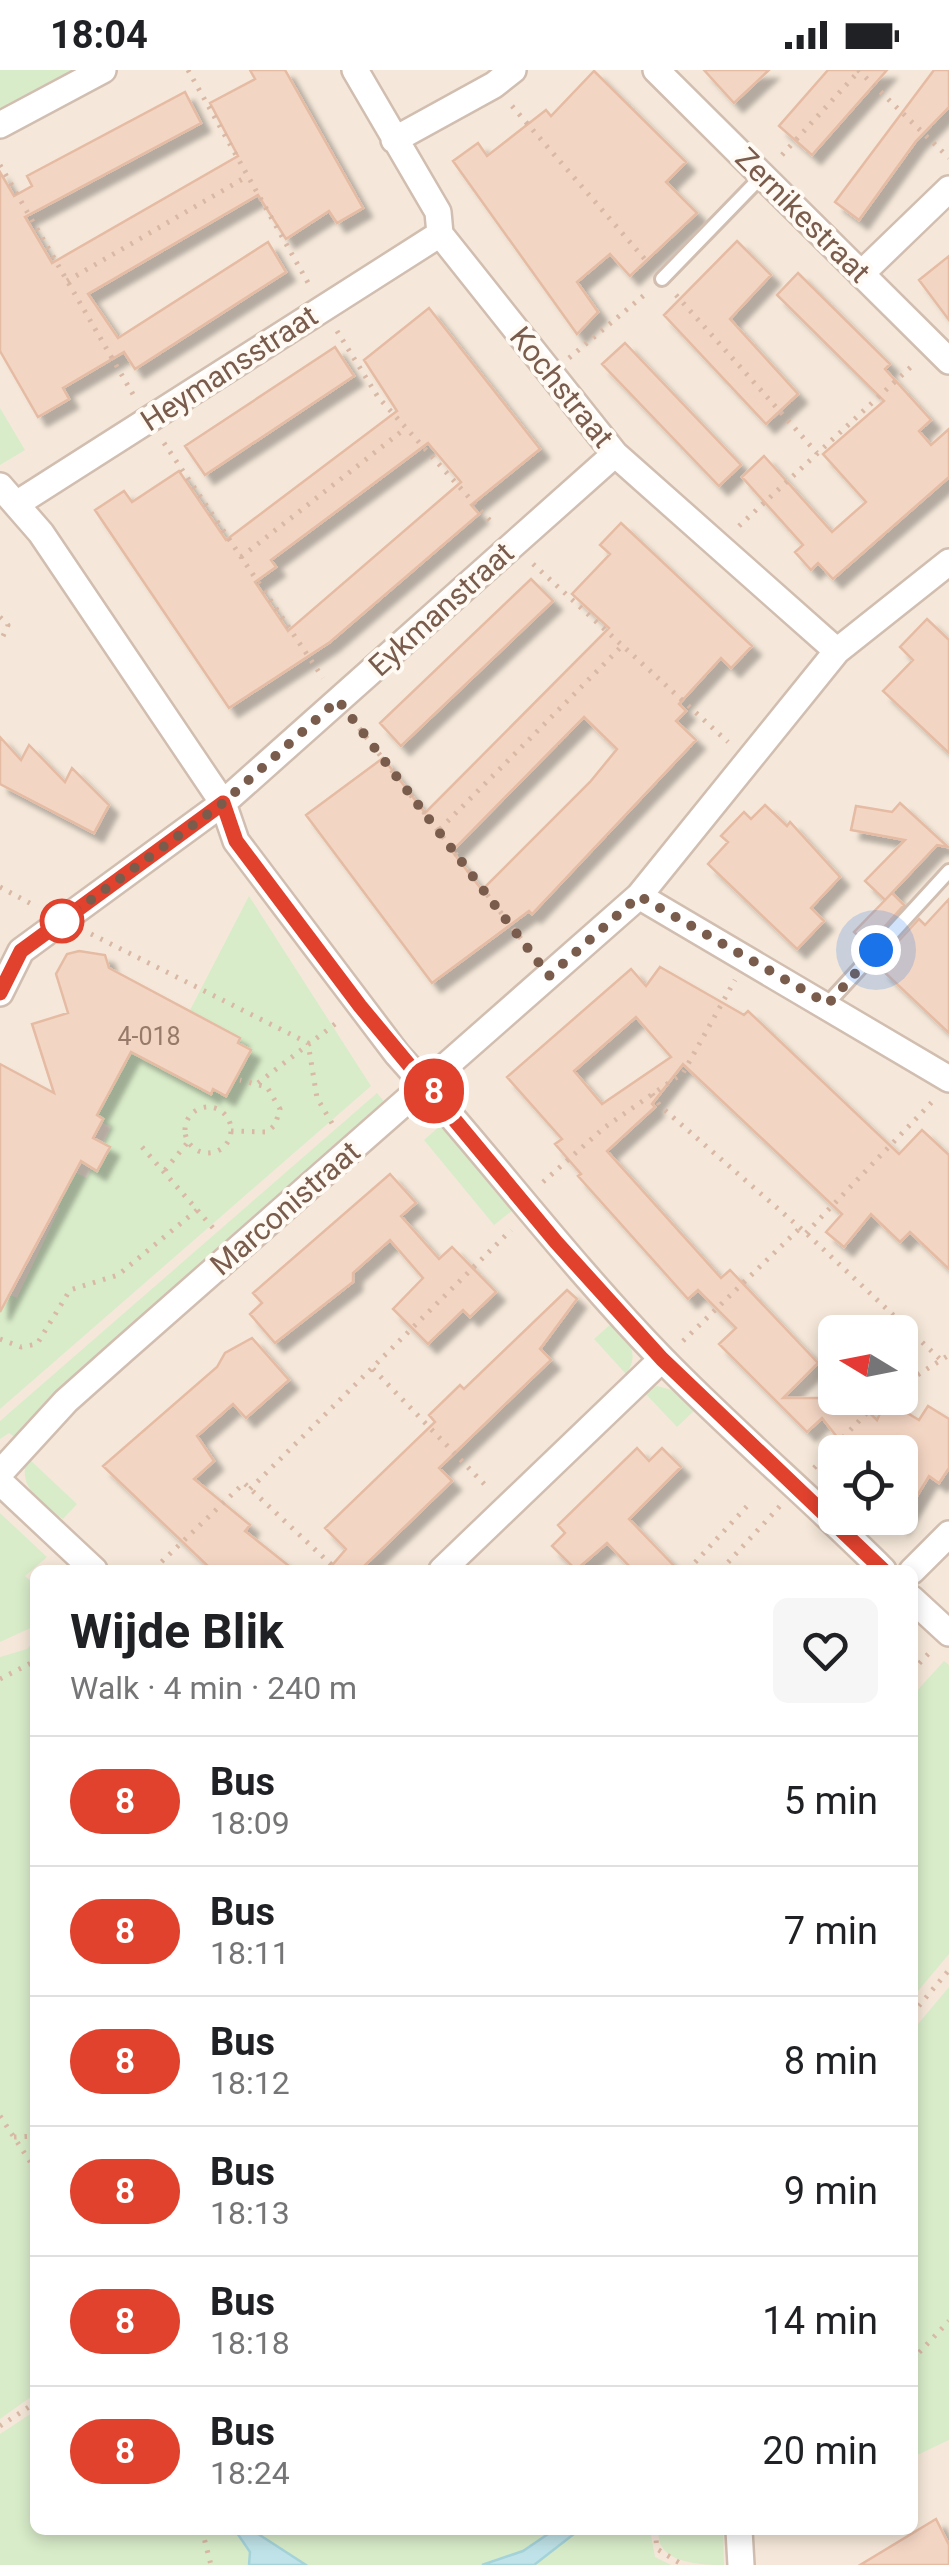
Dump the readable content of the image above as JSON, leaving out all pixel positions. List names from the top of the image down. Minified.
{"streets":{"street":["Zernikestraat","Heymansstraat","Kochstraat","Eykmanstraat","Marconistraat"]},"crossings":[["Heymansstraat","Kochstraat"],["Kochstraat","Eykmanstraat"],["Kochstraat","Marconistraat"]],"lines":["bus line 8"],"house_numbers":["4-018"],"north":"left","page":{"status":"18:04","on_map":"8","heading":["Wijde Blik","Walk · 4 min · 240 m"],"list":[{"mark":"8","name":"Bus","note":"18:09","value":"5 min"},{"mark":"8","name":"Bus","note":"18:11","value":"7 min"},{"mark":"8","name":"Bus","note":"18:12","value":"8 min"},{"mark":"8","name":"Bus","note":"18:13","value":"9 min"},{"mark":"8","name":"Bus","note":"18:18","value":"14 min"},{"mark":"8","name":"Bus","note":"18:24","value":"20 min"}]}}
